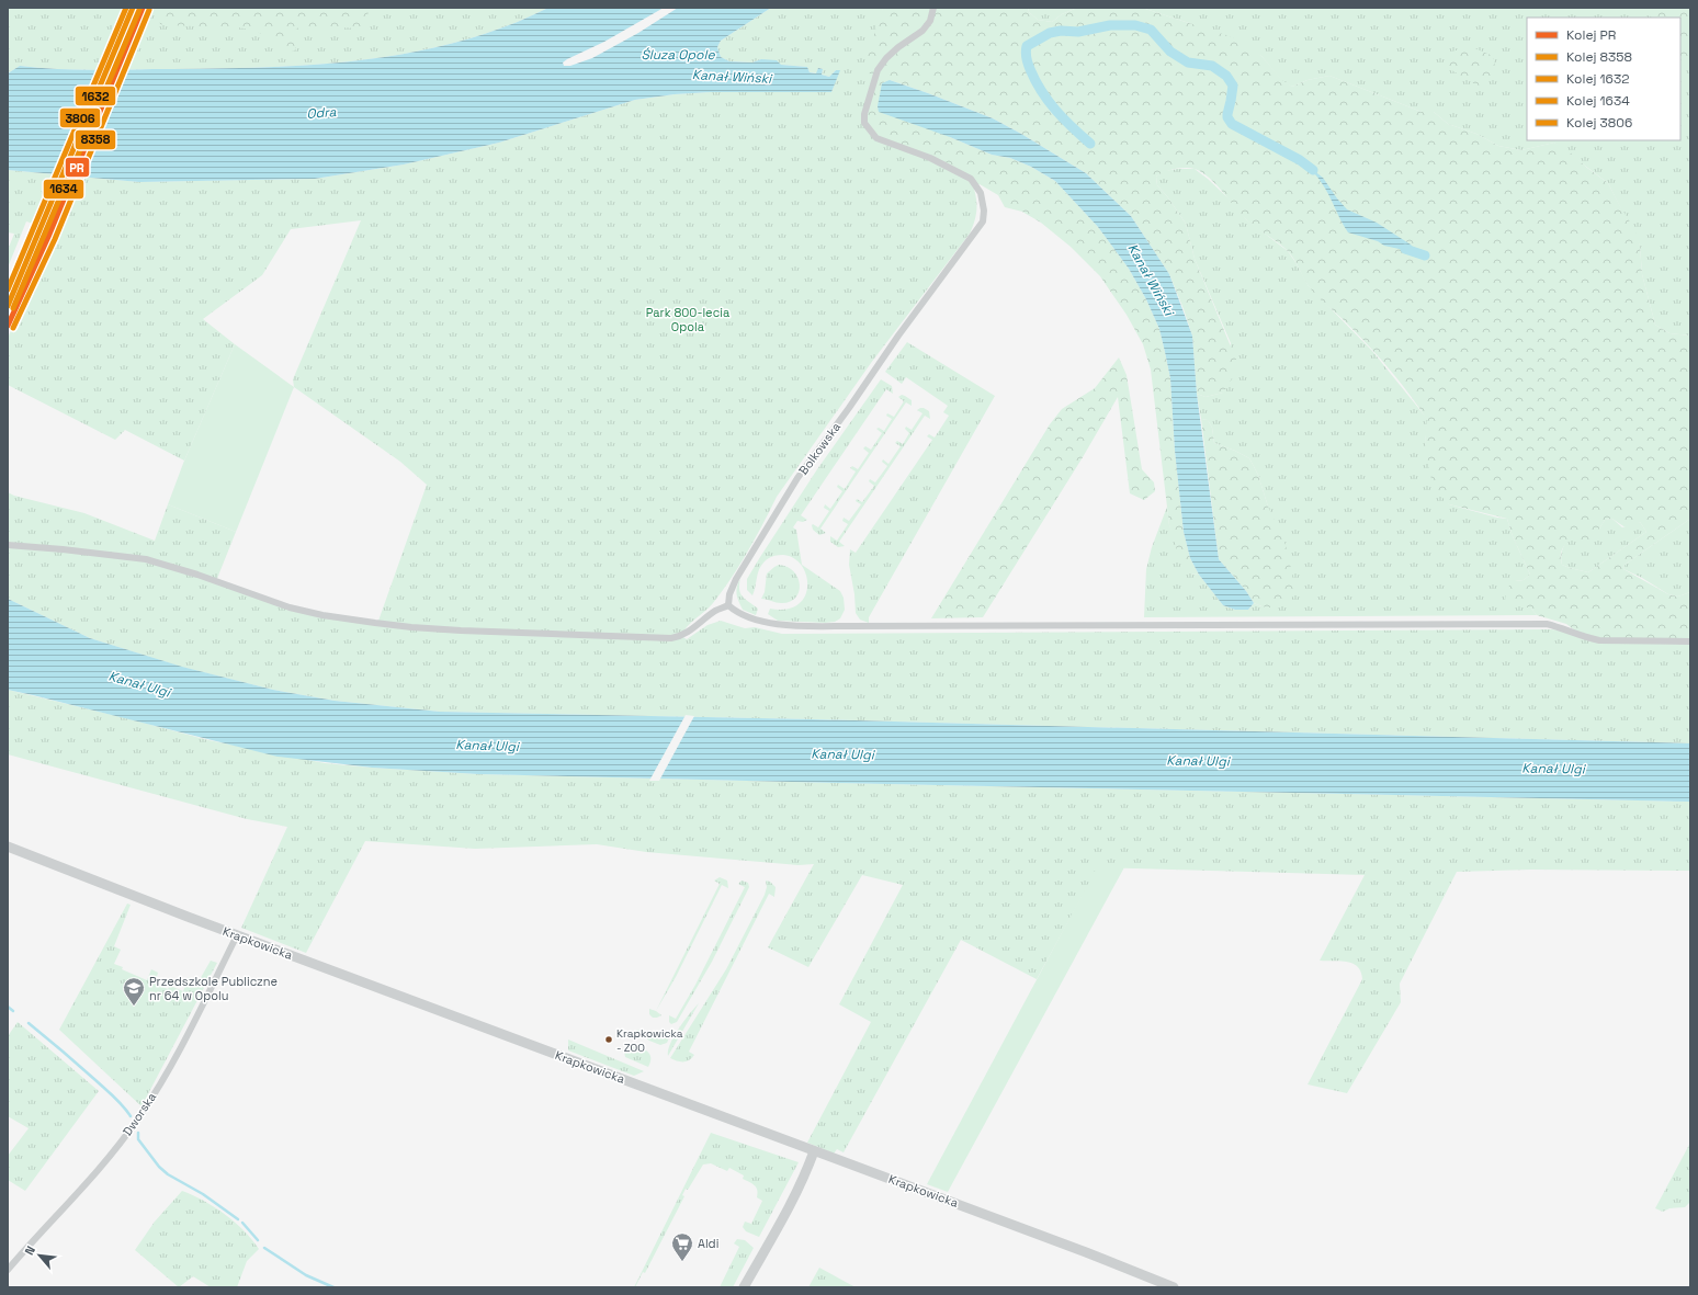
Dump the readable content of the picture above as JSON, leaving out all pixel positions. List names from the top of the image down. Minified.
{"streets":{"street":["Bolkowska","Krapkowicka","Dworska"]},"crossings":[["Krapkowicka","Dworska"]],"water":["Śluza Opole","Kanał Wiński","Odra","Kanał Ulgi"],"parks":["Park 800-lecia Opola"],"places":{"school or university":["Przedszkole Publiczne nr 64 w Opolu"],"other":["Krapkowicka - ZOO"],"supermarket":["Aldi"]},"lines":["rail line PR","rail line 1632","rail line 3806","rail line 8358","rail line 1634"],"legend":["Kolej PR","Kolej 8358","Kolej 1632","Kolej 1634","Kolej 3806"],"north":"top left"}
